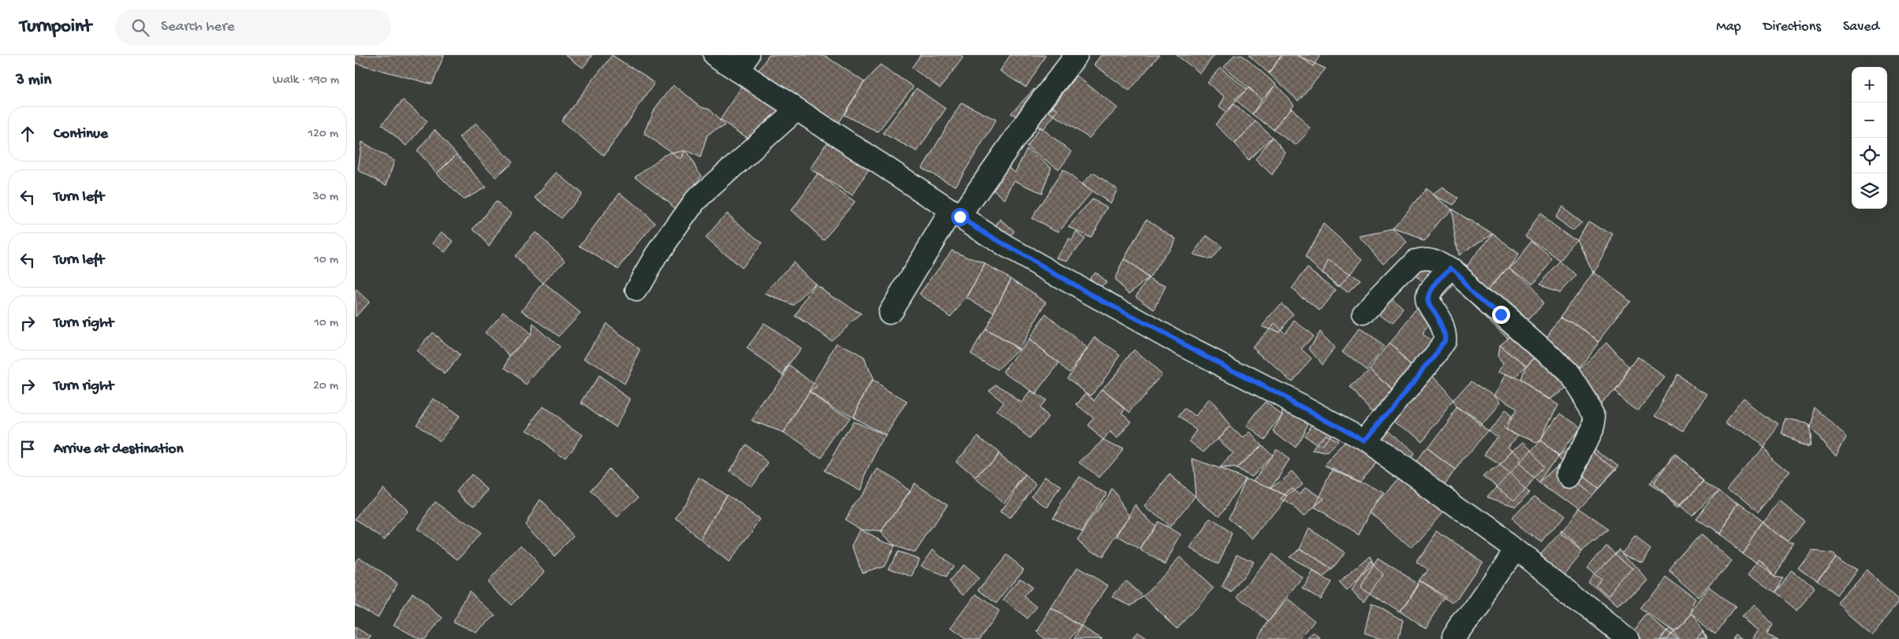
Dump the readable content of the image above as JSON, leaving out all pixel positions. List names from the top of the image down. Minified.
{"page":{"header":"Turnpoint","search":"Search here","nav":["Map","Directions","Saved"],"heading":["3 min","Walk · 190 m"],"map_buttons":["+","−"],"list":[["Continue","120 m"],["Turn left","30 m"],["Turn left","10 m"],["Turn right","10 m"],["Turn right","20 m"],"Arrive at destination"]}}
